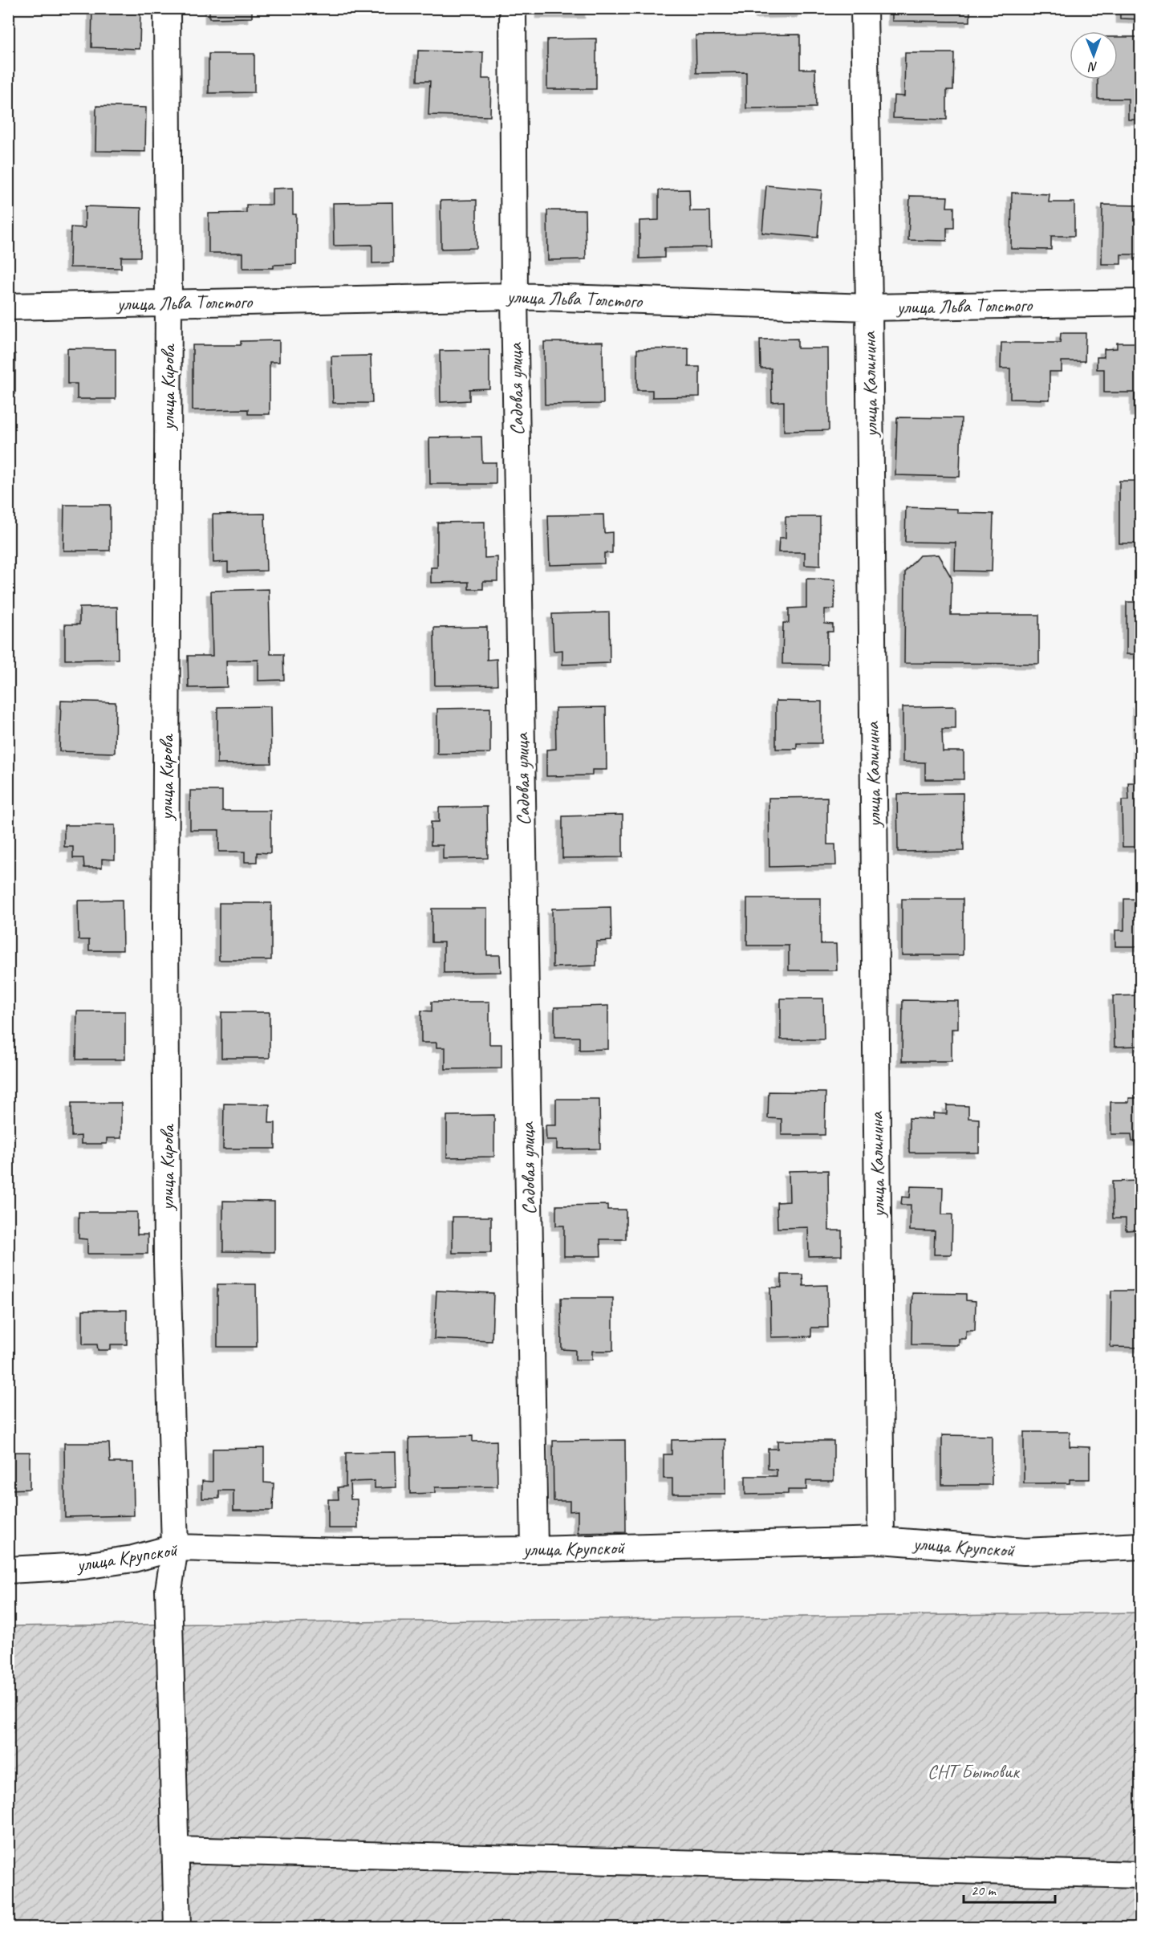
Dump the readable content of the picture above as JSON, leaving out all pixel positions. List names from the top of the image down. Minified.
{"streets":{"street":["улица Льва Толстого","улица Калинина","улица Кирова","Садовая улица","улица Крупской"]},"crossings":[["улица Льва Толстого","улица Калинина"],["улица Льва Толстого","улица Кирова"],["улица Льва Толстого","Садовая улица"],["улица Калинина","улица Крупской"],["улица Кирова","улица Крупской"],["Садовая улица","улица Крупской"]],"parks":["СНТ Бытовик"],"scale_bar":"20 m","north":"bottom"}
